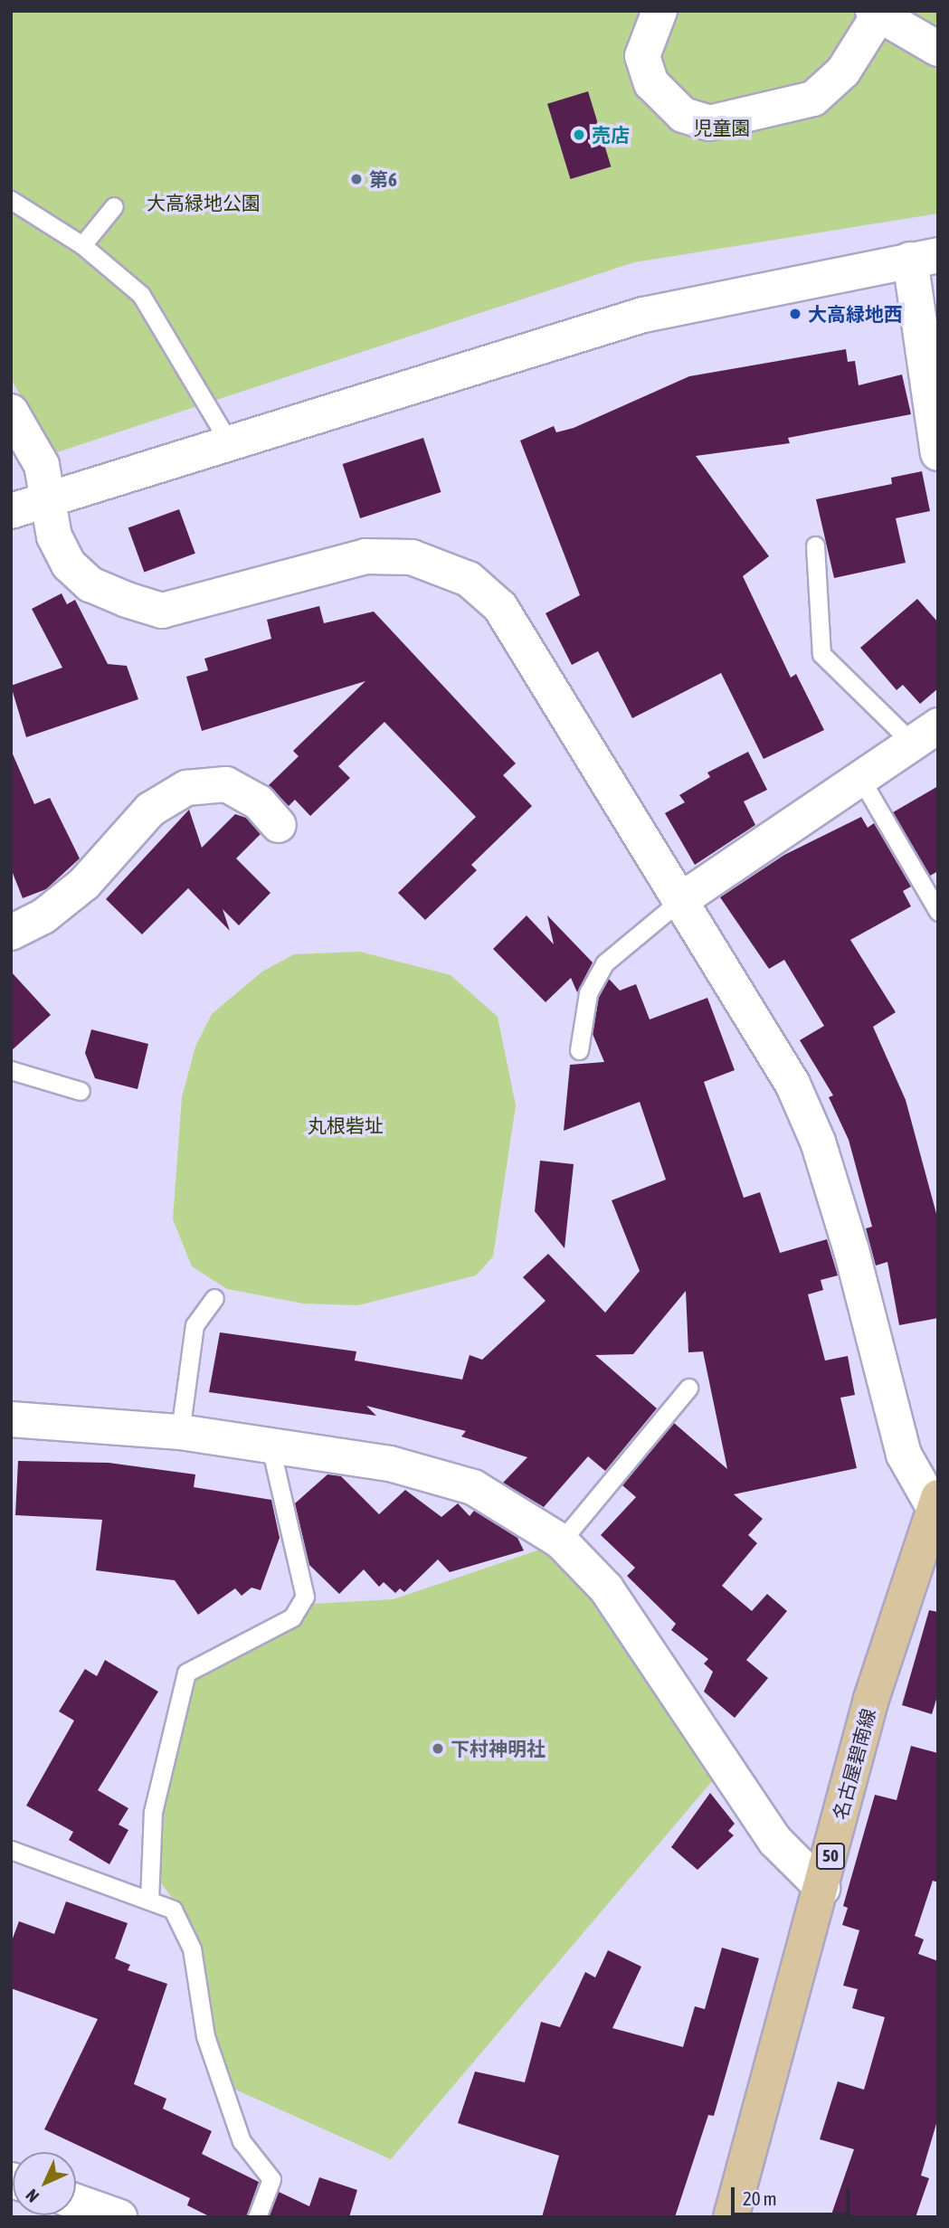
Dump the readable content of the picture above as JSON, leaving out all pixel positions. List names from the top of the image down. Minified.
{"streets":{"main road":["名古屋碧南線","50"]},"parks":["児童園","大高緑地公園","丸根砦址"],"places":["売店","第6","大高緑地西","下村神明社"],"scale_bar":"20 m","north":"bottom left"}
